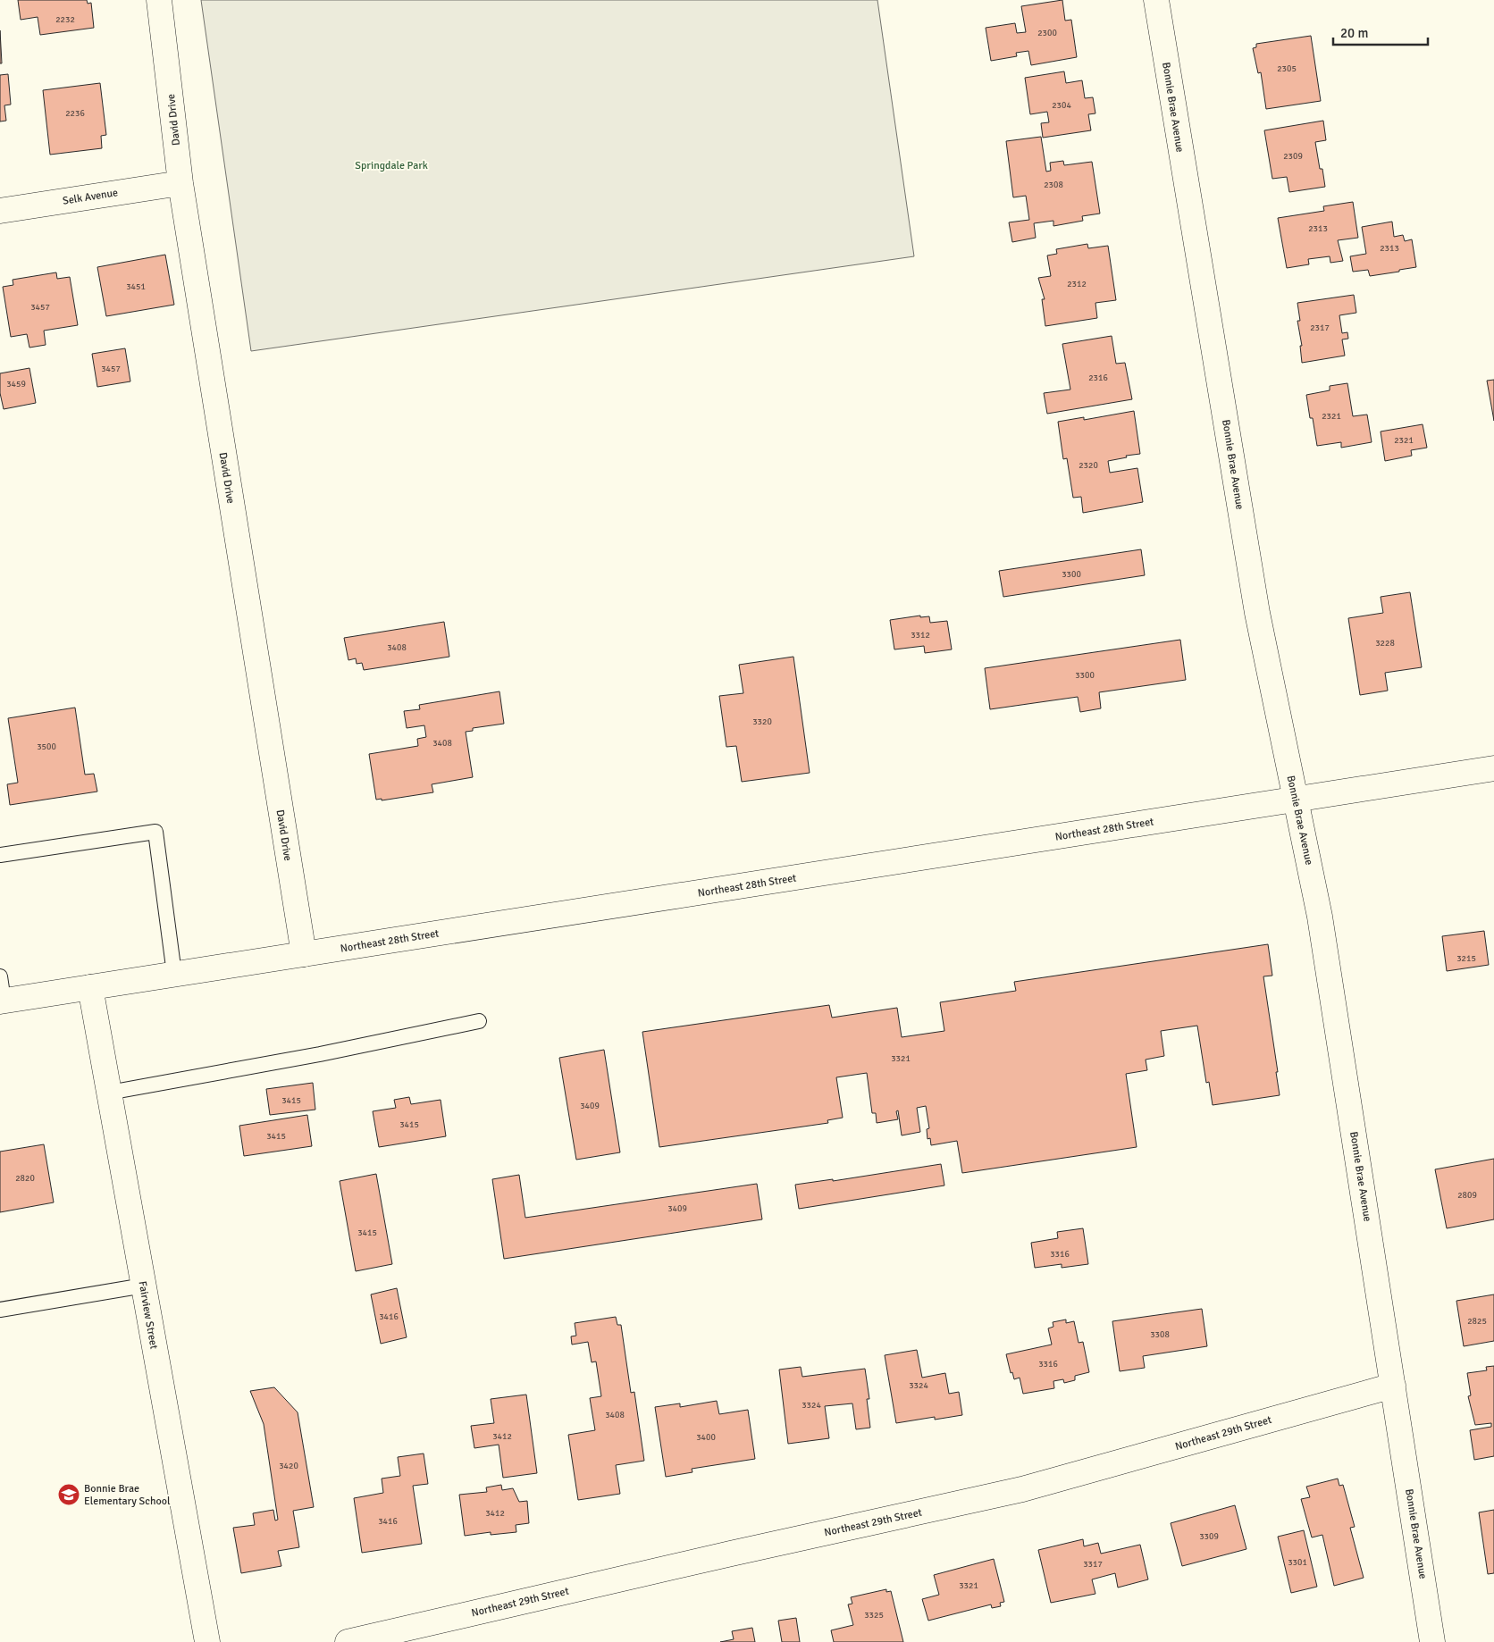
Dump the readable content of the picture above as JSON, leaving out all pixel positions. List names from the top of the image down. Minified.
{"streets":{"street":["Bonnie Brae Avenue","David Drive","Selk Avenue","Northeast 28th Street","Fairview Street","Northeast 29th Street"]},"crossings":[["Bonnie Brae Avenue","Northeast 28th Street"],["Bonnie Brae Avenue","Northeast 29th Street"],["David Drive","Selk Avenue"],["David Drive","Northeast 28th Street"],["Northeast 28th Street","Fairview Street"]],"parks":["Springdale Park"],"places":{"school or university":["Bonnie Brae Elementary School"]},"house_numbers":["2232","2300","2305","2304","2236","2309","2308","2313","2313","2312","3451","3457","2317","3457","2316","3459","2321","2321","2320","3300","3312","3228","3408","3300","3320","3408","3500","3215","3321","3415","3409","3415","3415","2820","2809","3409","3415","3316","3416","2825","3308","3316","3324","3324","3408","3412","3400","3420","3412","3416","3309","3301","3317","3321","3325"],"scale_bar":"20 m"}
